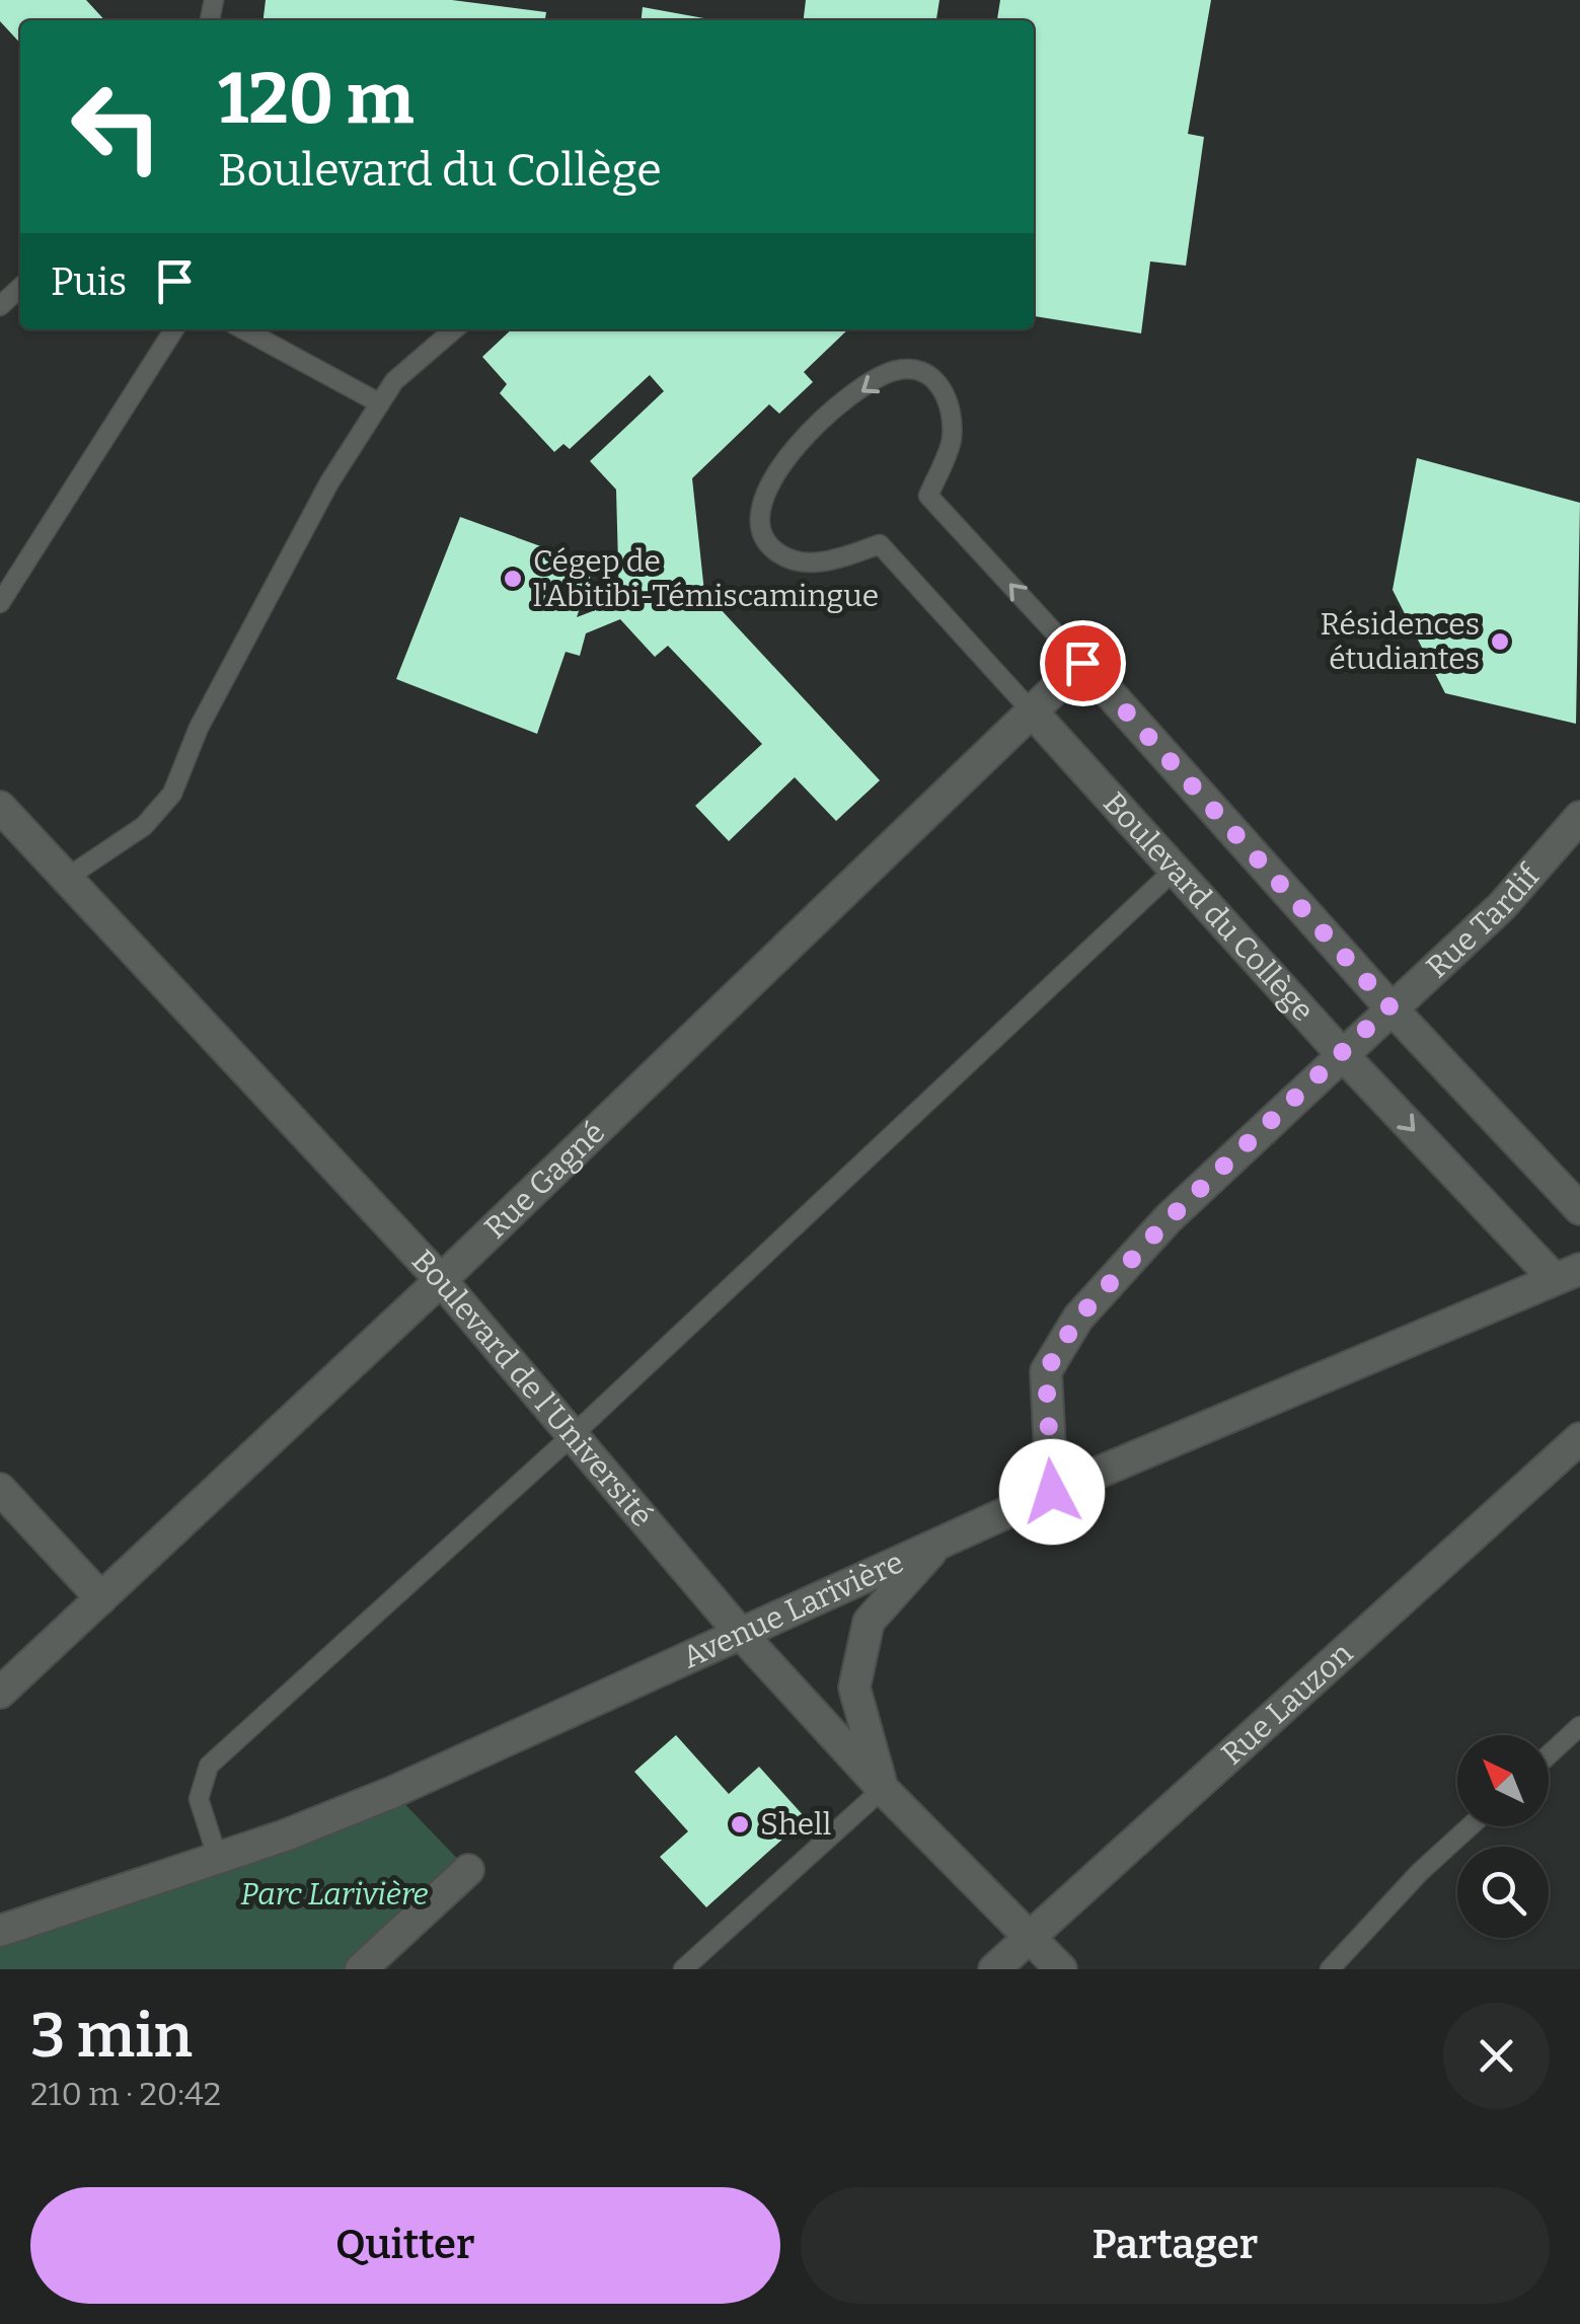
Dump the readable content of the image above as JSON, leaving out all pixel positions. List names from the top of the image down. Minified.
{"streets":{"street":["Boulevard du Collège","Rue Tardif","Rue Gagné","Boulevard de l'Université","Avenue Larivière","Rue Lauzon"]},"crossings":[["Boulevard du Collège","Rue Tardif"],["Boulevard du Collège","Rue Gagné"],["Boulevard du Collège","Avenue Larivière"],["Rue Tardif","Avenue Larivière"],["Rue Gagné","Boulevard de l'Université"],["Boulevard de l'Université","Avenue Larivière"],["Boulevard de l'Université","Rue Lauzon"]],"parks":["Parc Larivière"],"places":["Cégep de l'Abitibi-Témiscamingue","Résidences étudiantes","Shell"],"north":"top left","page":{"turn":["120 m","Boulevard du Collège"],"then":"Puis","heading":["3 min","210 m · 20:42"],"buttons":["Quitter","Partager"]}}
